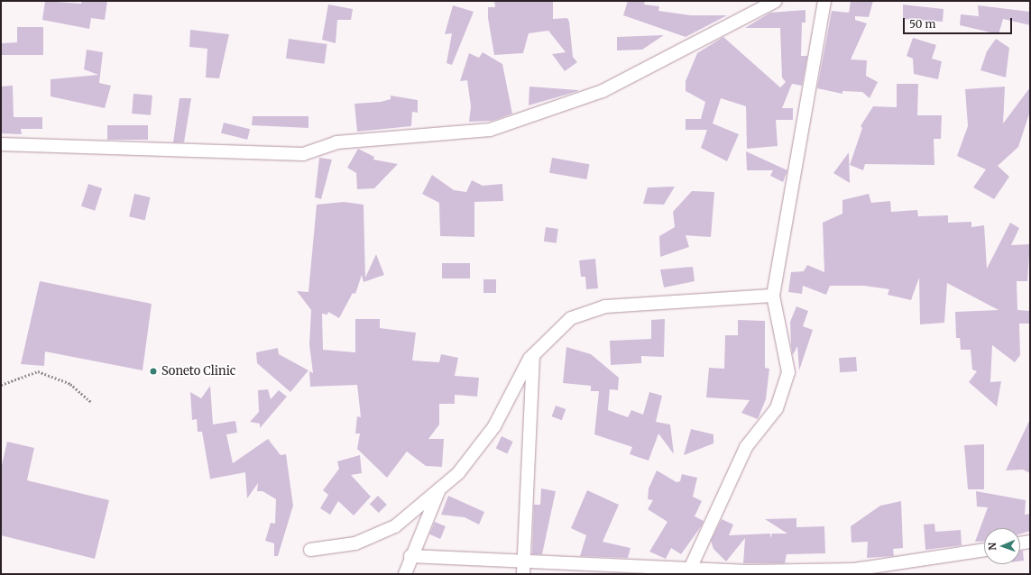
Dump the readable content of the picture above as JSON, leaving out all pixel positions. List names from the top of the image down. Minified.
{"places":["Soneto Clinic"],"scale_bar":"50 m","north":"left"}
